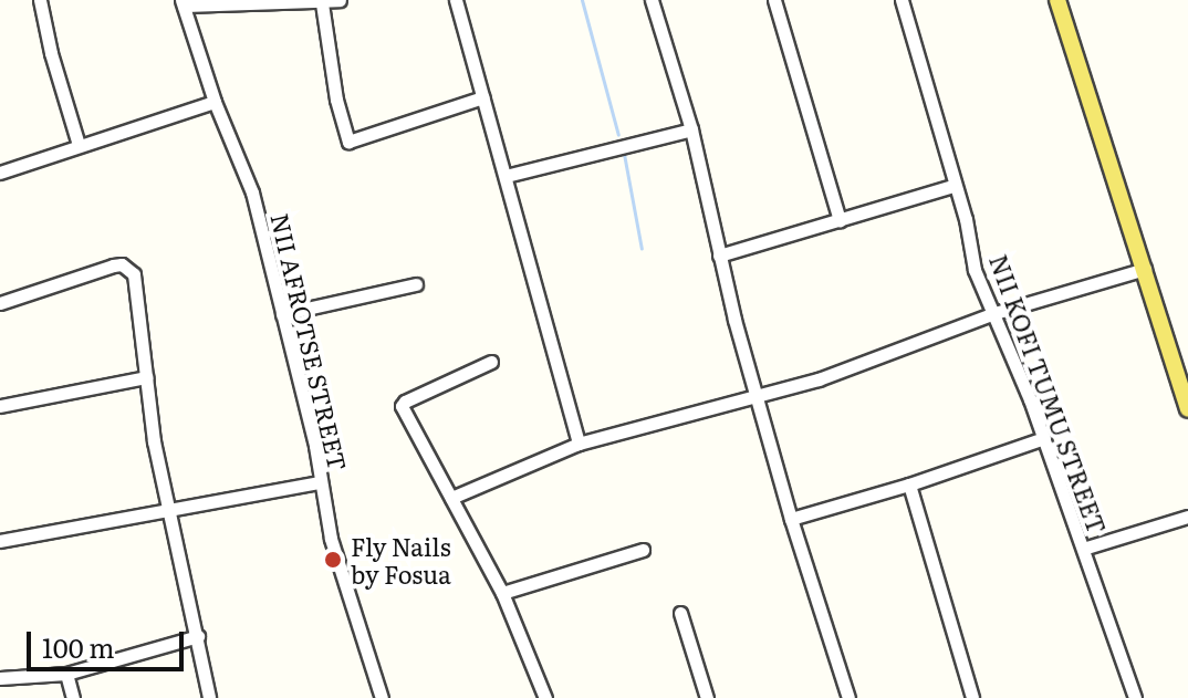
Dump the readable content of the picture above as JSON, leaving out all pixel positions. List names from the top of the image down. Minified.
{"streets":{"street":["NII AFROTSE STREET","NII KOFI TUMU STREET"]},"places":["Fly Nails by Fosua"],"scale_bar":"100 m"}
